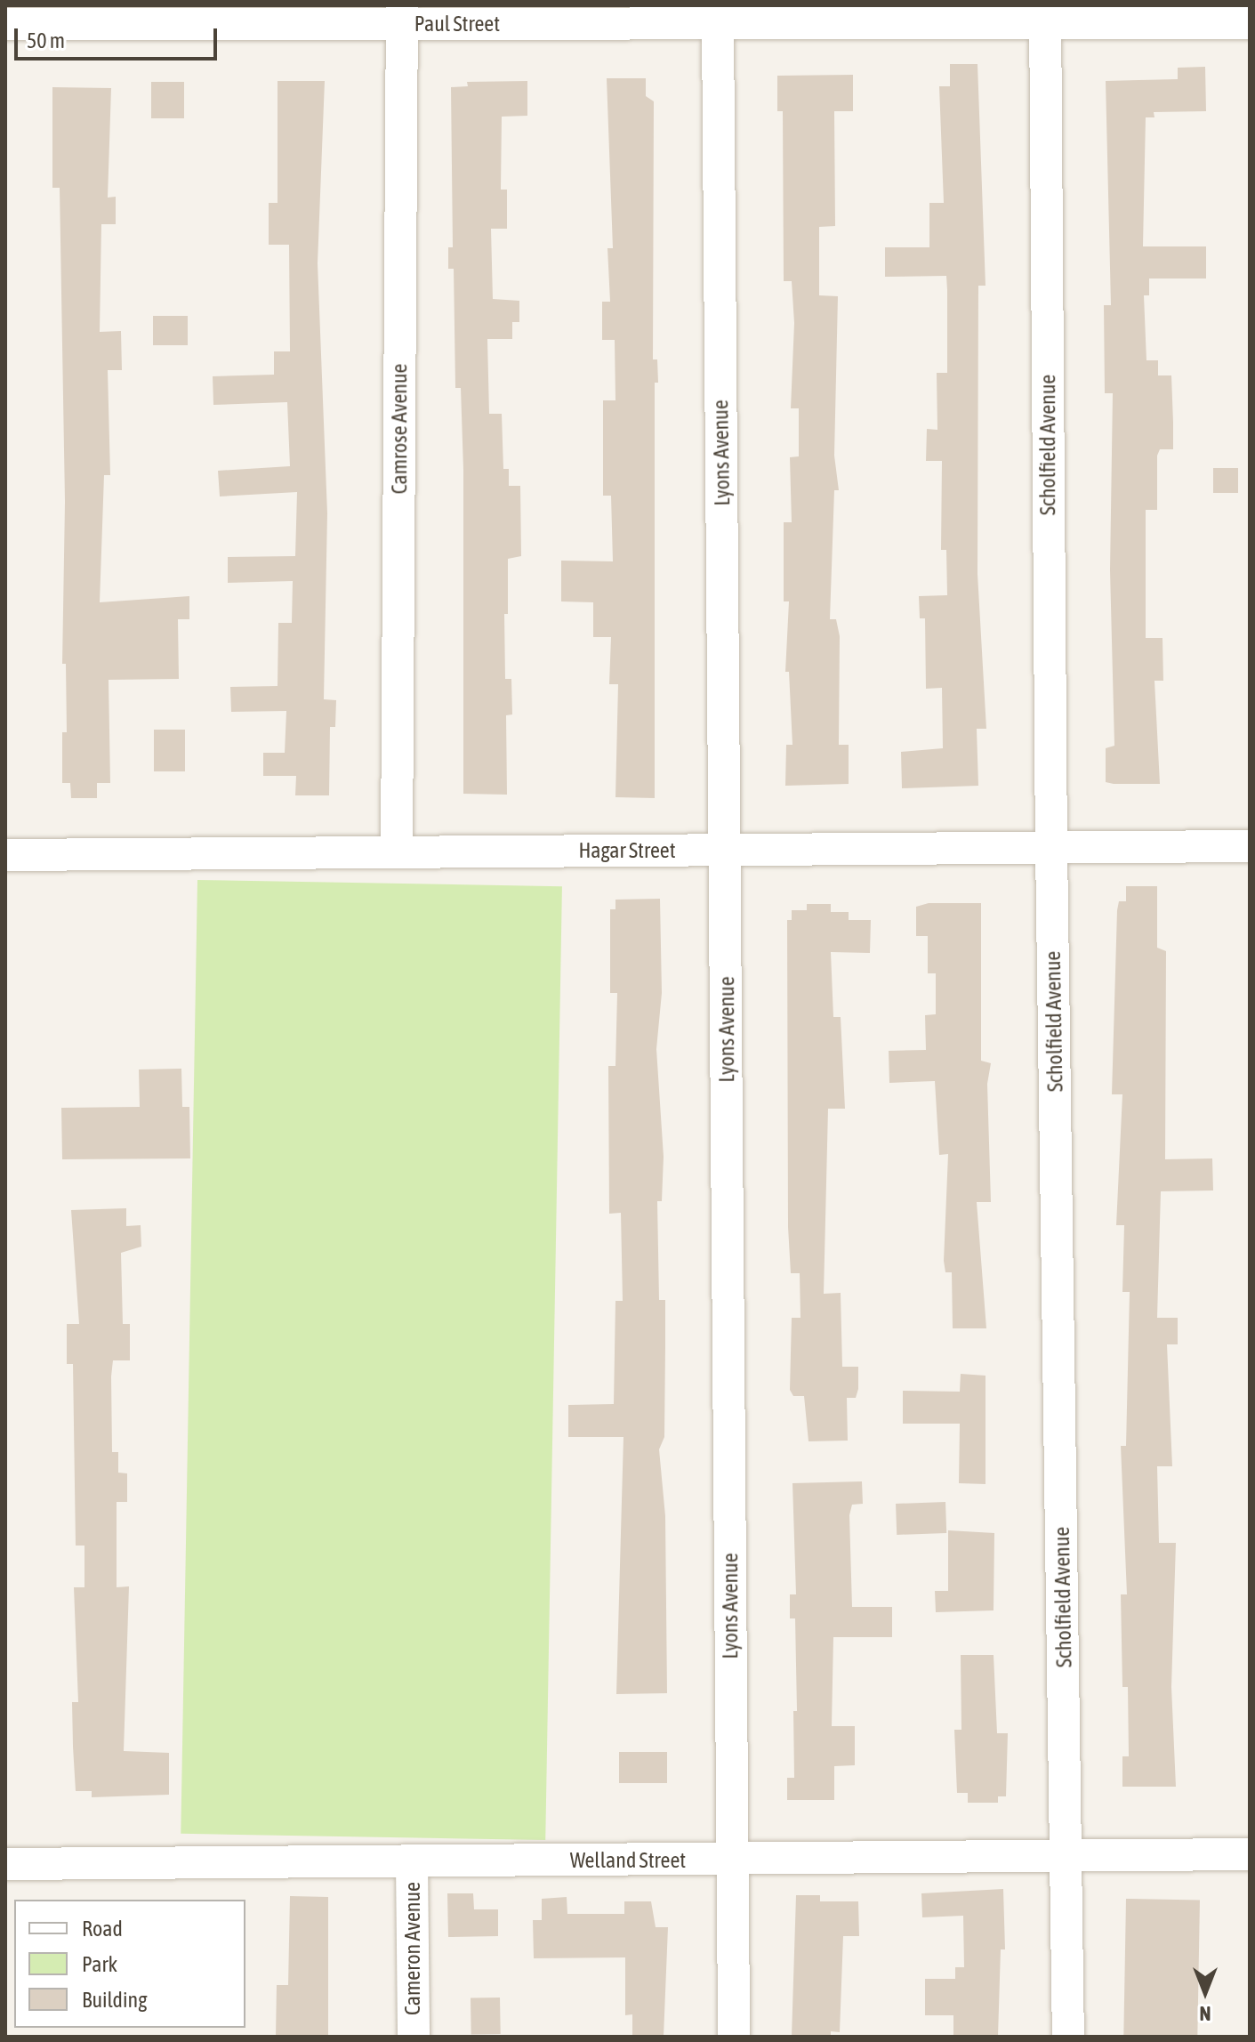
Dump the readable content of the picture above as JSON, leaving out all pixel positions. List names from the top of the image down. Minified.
{"streets":{"street":["Paul Street","Camrose Avenue","Scholfield Avenue","Lyons Avenue","Hagar Street","Welland Street","Cameron Avenue"]},"crossings":[["Paul Street","Camrose Avenue"],["Paul Street","Scholfield Avenue"],["Paul Street","Lyons Avenue"],["Camrose Avenue","Hagar Street"],["Scholfield Avenue","Hagar Street"],["Scholfield Avenue","Welland Street"],["Lyons Avenue","Hagar Street"],["Lyons Avenue","Welland Street"],["Welland Street","Cameron Avenue"]],"legend":["Road","Park","Building"],"scale_bar":"50 m","north":"bottom"}
